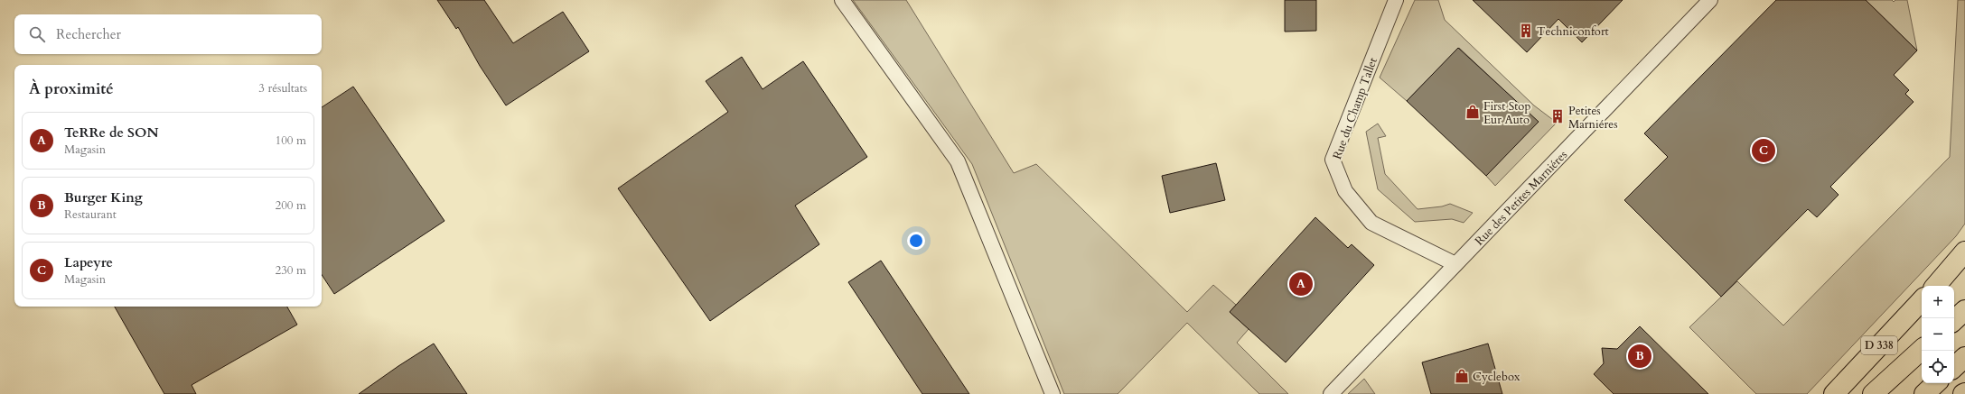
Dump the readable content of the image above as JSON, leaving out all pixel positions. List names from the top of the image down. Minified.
{"streets":{"main road":["D 338"],"lane":["Rue du Champ Tallet","Rue des Petites Marniéres"]},"crossings":[["Rue du Champ Tallet","Rue des Petites Marniéres"]],"places":{"building":["Techniconfort","Petites Marniéres"],"shop":["First Stop Eur Auto","Cyclebox"]},"page":{"search":"Rechercher","heading":["À proximité","3 résultats"],"list":[{"mark":"A","name":"TeRRe de SON","note":"Magasin","value":"100 m"},{"mark":"B","name":"Burger King","note":"Restaurant","value":"200 m"},{"mark":"C","name":"Lapeyre","note":"Magasin","value":"230 m"}],"pins":["C","A","B"],"map_buttons":["+","−"]}}
